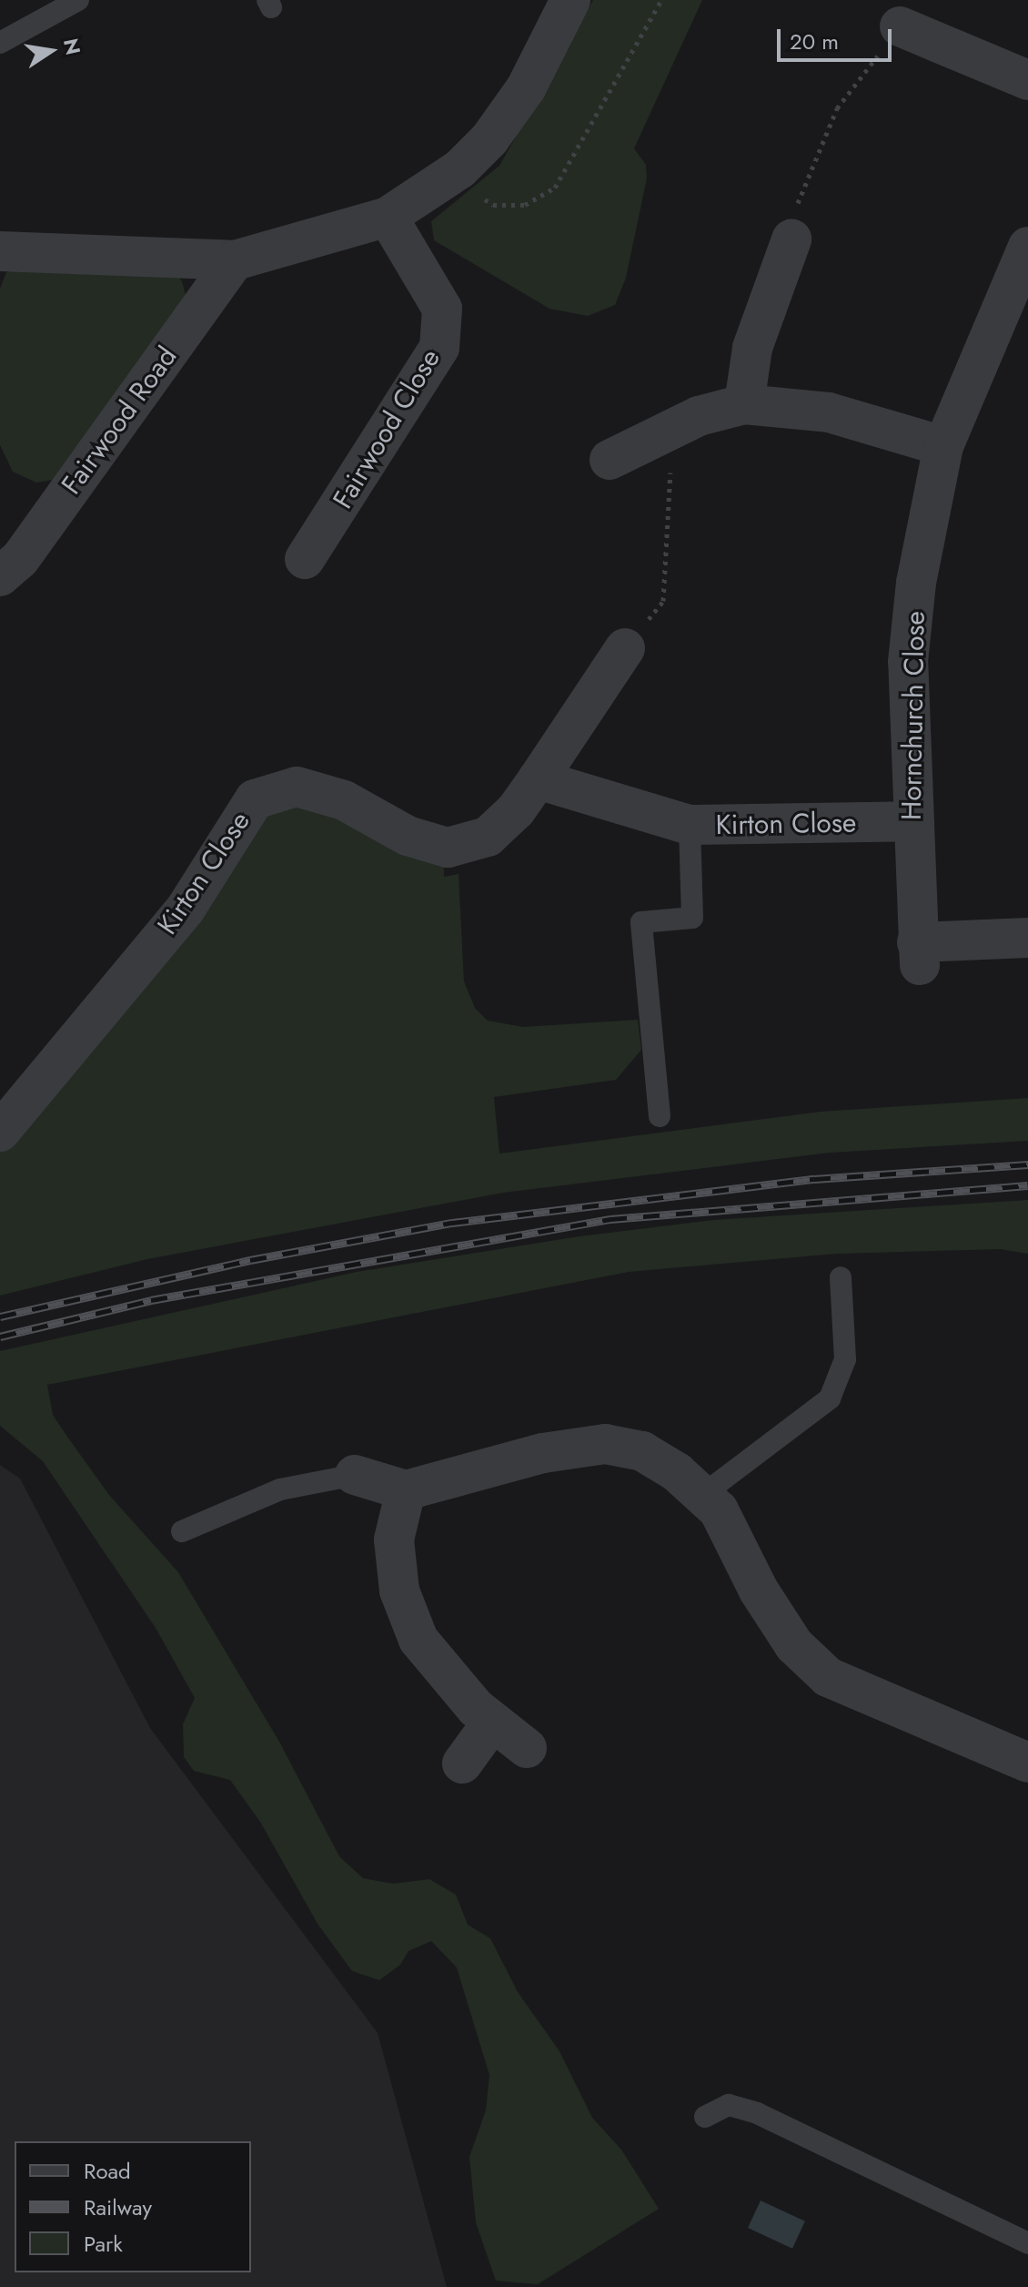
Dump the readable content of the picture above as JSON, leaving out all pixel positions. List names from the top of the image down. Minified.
{"streets":{"street":["Fairwood Road","Fairwood Close","Hornchurch Close","Kirton Close"]},"crossings":[["Hornchurch Close","Kirton Close"]],"legend":["Road","Railway","Park"],"scale_bar":"20 m","north":"right"}
